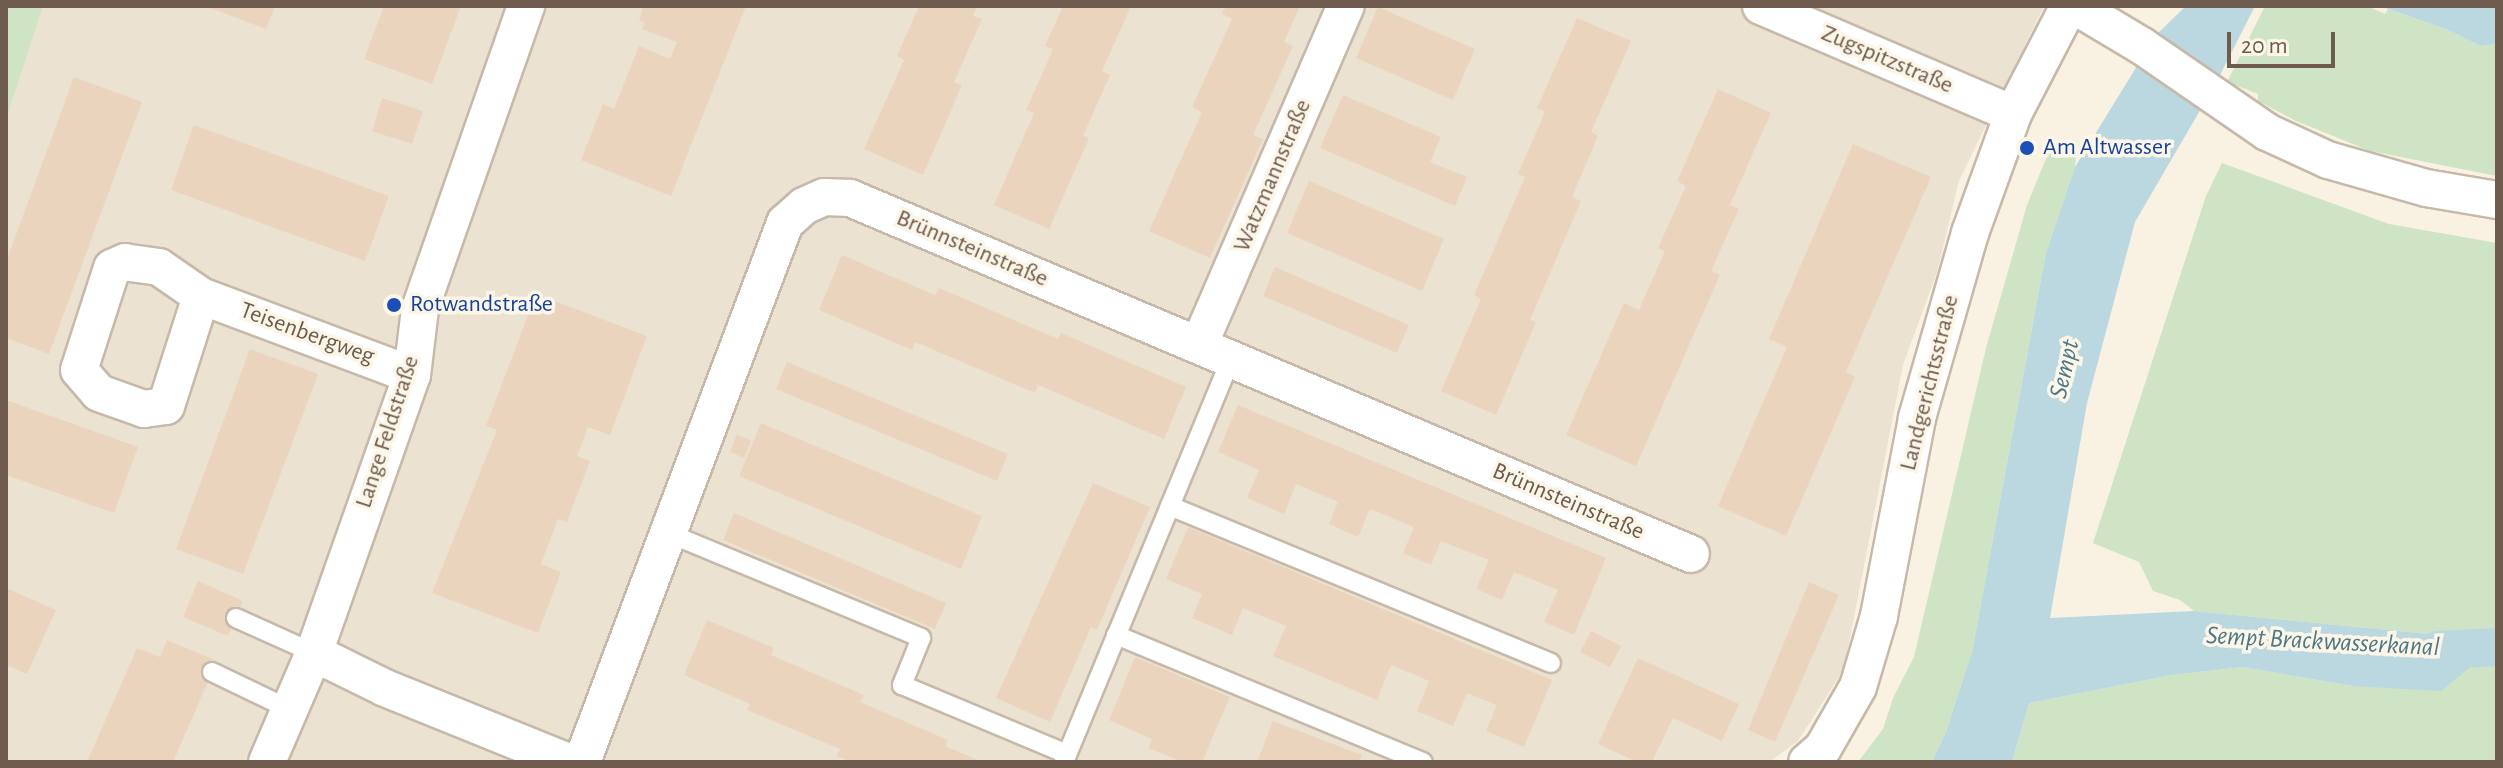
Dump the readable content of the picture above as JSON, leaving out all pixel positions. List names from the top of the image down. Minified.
{"streets":{"street":["Zugspitzstraße","Watzmannstraße","Brünnsteinstraße","Teisenbergweg","Landgerichtsstraße","Lange Feldstraße"]},"crossings":[["Zugspitzstraße","Landgerichtsstraße"],["Watzmannstraße","Brünnsteinstraße"],["Teisenbergweg","Lange Feldstraße"]],"water":["Sempt","Sempt Brackwasserkanal"],"places":["Am Altwasser","Rotwandstraße"],"scale_bar":"20 m"}
